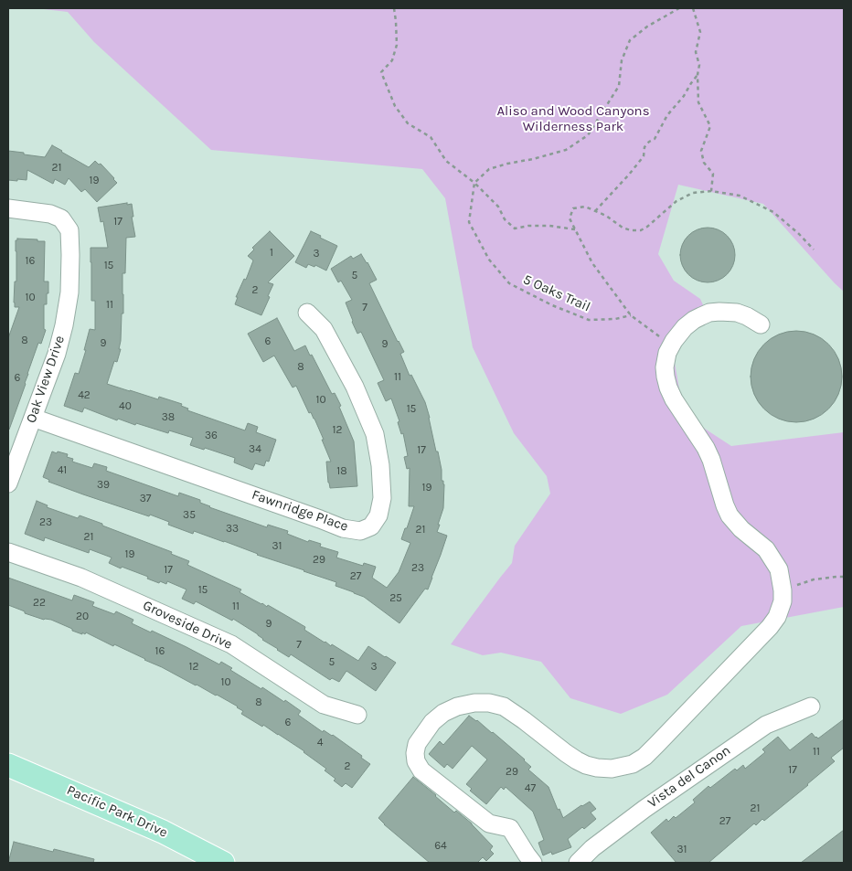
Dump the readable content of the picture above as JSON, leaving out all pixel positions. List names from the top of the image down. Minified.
{"streets":{"main road":["Pacific Park Drive"],"street":["Oak View Drive","Fawnridge Place","Groveside Drive","Vista del Canon"],"path":["5 Oaks Trail"]},"crossings":[["Oak View Drive","Fawnridge Place"]],"parks":["Aliso and Wood Canyons Wilderness Park"],"house_numbers":["21","19","17","1","3","16","15","5","2","10","11","7","8","6","9","9","8","11","6","42","10","40","15","38","12","36","34","17","41","18","39","19","37","35","23","33","21","21","31","19","29","23","17","27","15","25","22","11","20","9","7","16","5","12","3","10","8","6","4","11","2","17","29","47","21","27","64","31"]}
